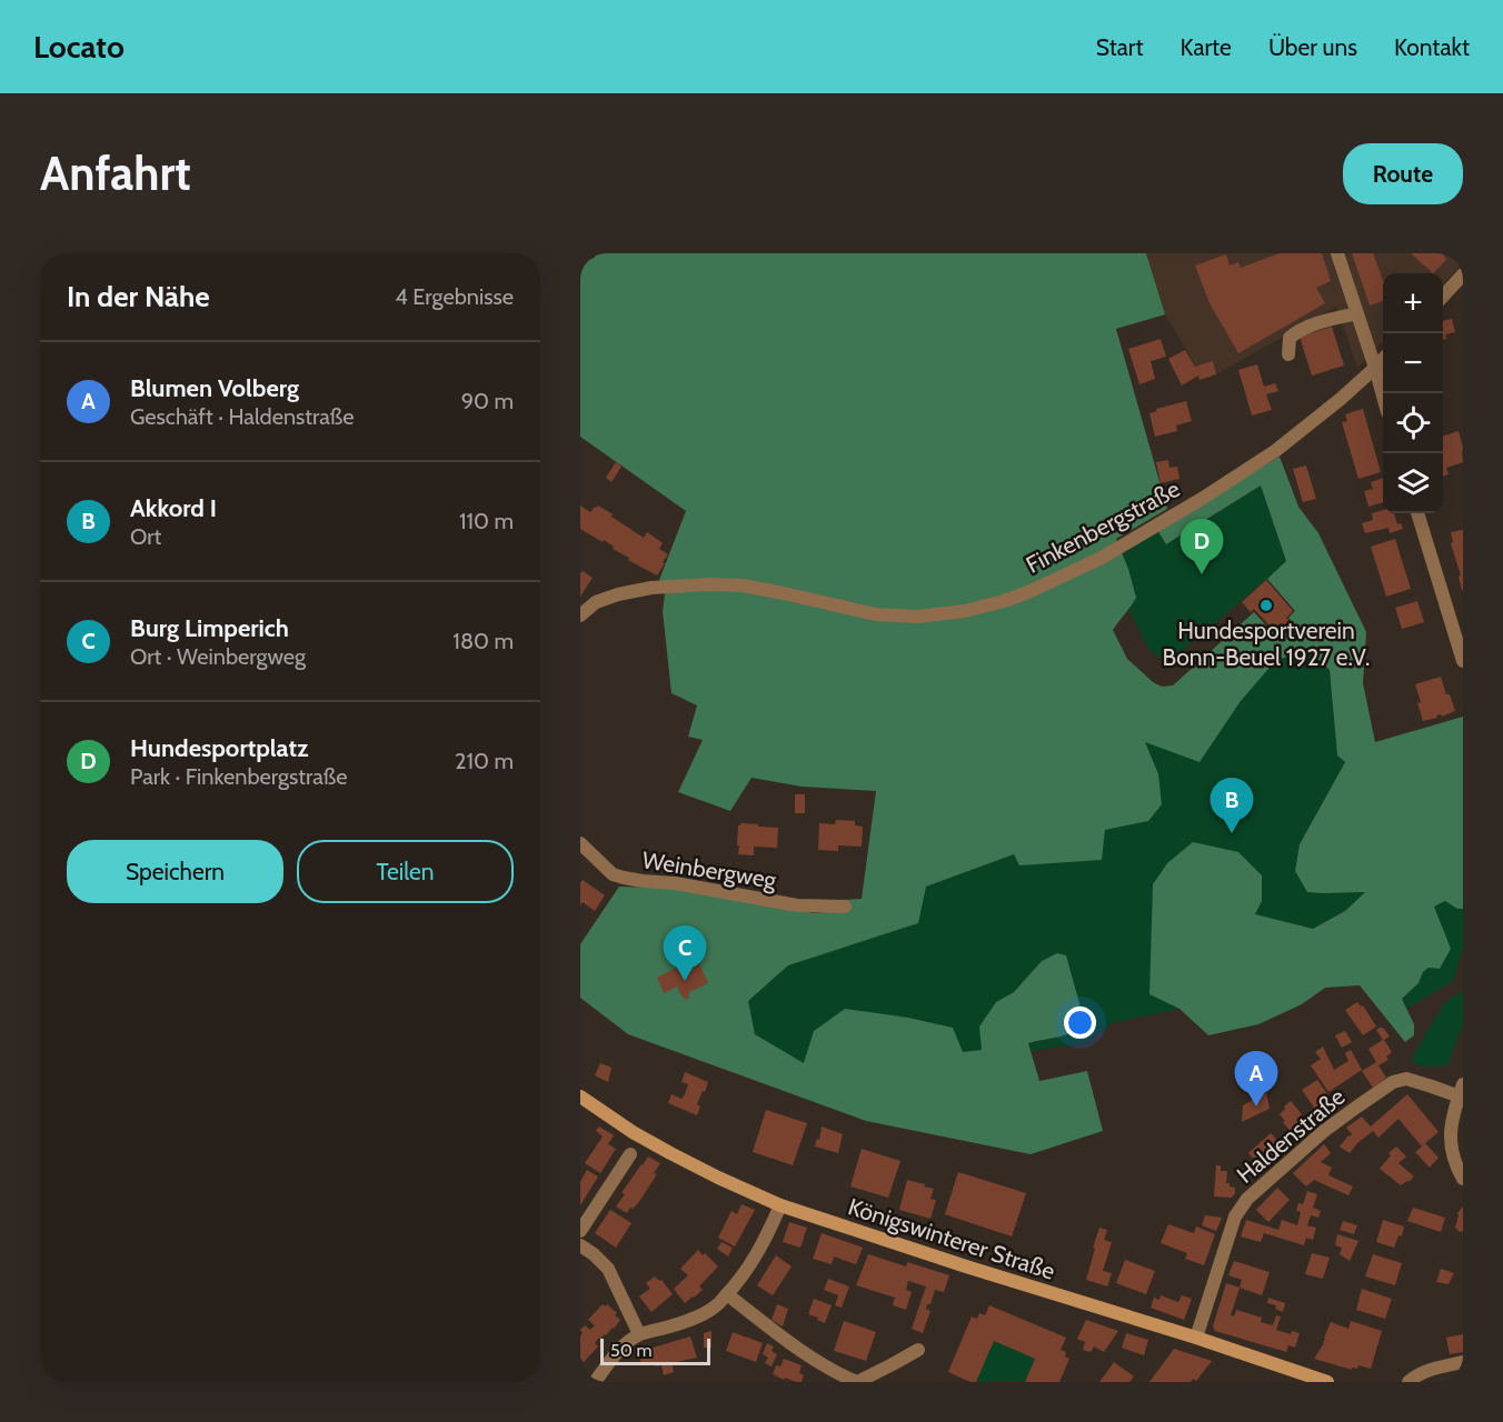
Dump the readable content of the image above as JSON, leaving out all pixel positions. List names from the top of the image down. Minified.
{"streets":{"main road":["Königswinterer Straße"],"street":["Finkenbergstraße","Weinbergweg","Haldenstraße"]},"crossings":[["Haldenstraße","Königswinterer Straße"]],"places":["Hundesportverein Bonn-Beuel 1927 e.V."],"scale_bar":"50 m","page":{"header":"Locato","nav":["Start","Karte","Über uns","Kontakt"],"buttons":["Route",["Speichern","Teilen"]],"title":"Anfahrt","heading":["In der Nähe","4 Ergebnisse"],"map_buttons":["+","−"],"list":[{"mark":"A","name":"Blumen Volberg","note":"Geschäft · Haldenstraße","value":"90 m"},{"mark":"B","name":"Akkord I","note":"Ort","value":"110 m"},{"mark":"C","name":"Burg Limperich","note":"Ort · Weinbergweg","value":"180 m"},{"mark":"D","name":"Hundesportplatz","note":"Park · Finkenbergstraße","value":"210 m"}],"pins":["D","B","C","A"],"scale":"50 m"}}
